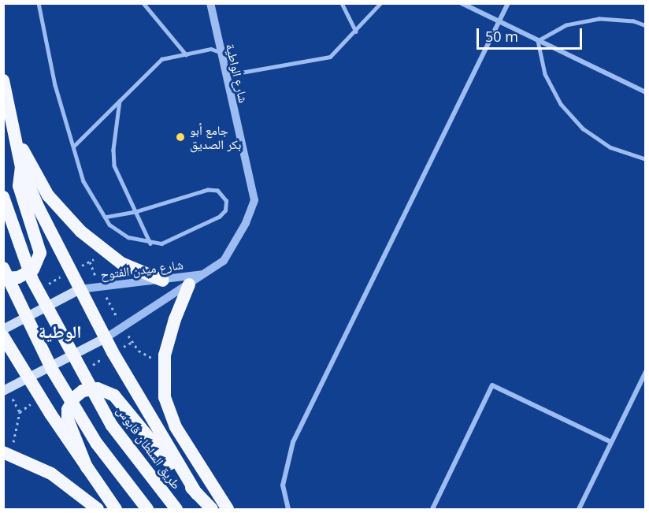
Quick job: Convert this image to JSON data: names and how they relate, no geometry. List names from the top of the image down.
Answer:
{
  "streets": {
    "highway": ["طريق السلطان قابوس"],
    "street": ["شارع الواطية", "شارع ميدن الفتوح"]
  },
  "crossings": [
    ["شارع الواطية", "شارع ميدن الفتوح"]
  ],
  "districts": ["الوطية"],
  "places": ["جامع أبو بكر الصديق"],
  "scale_bar": "50 m"
}
